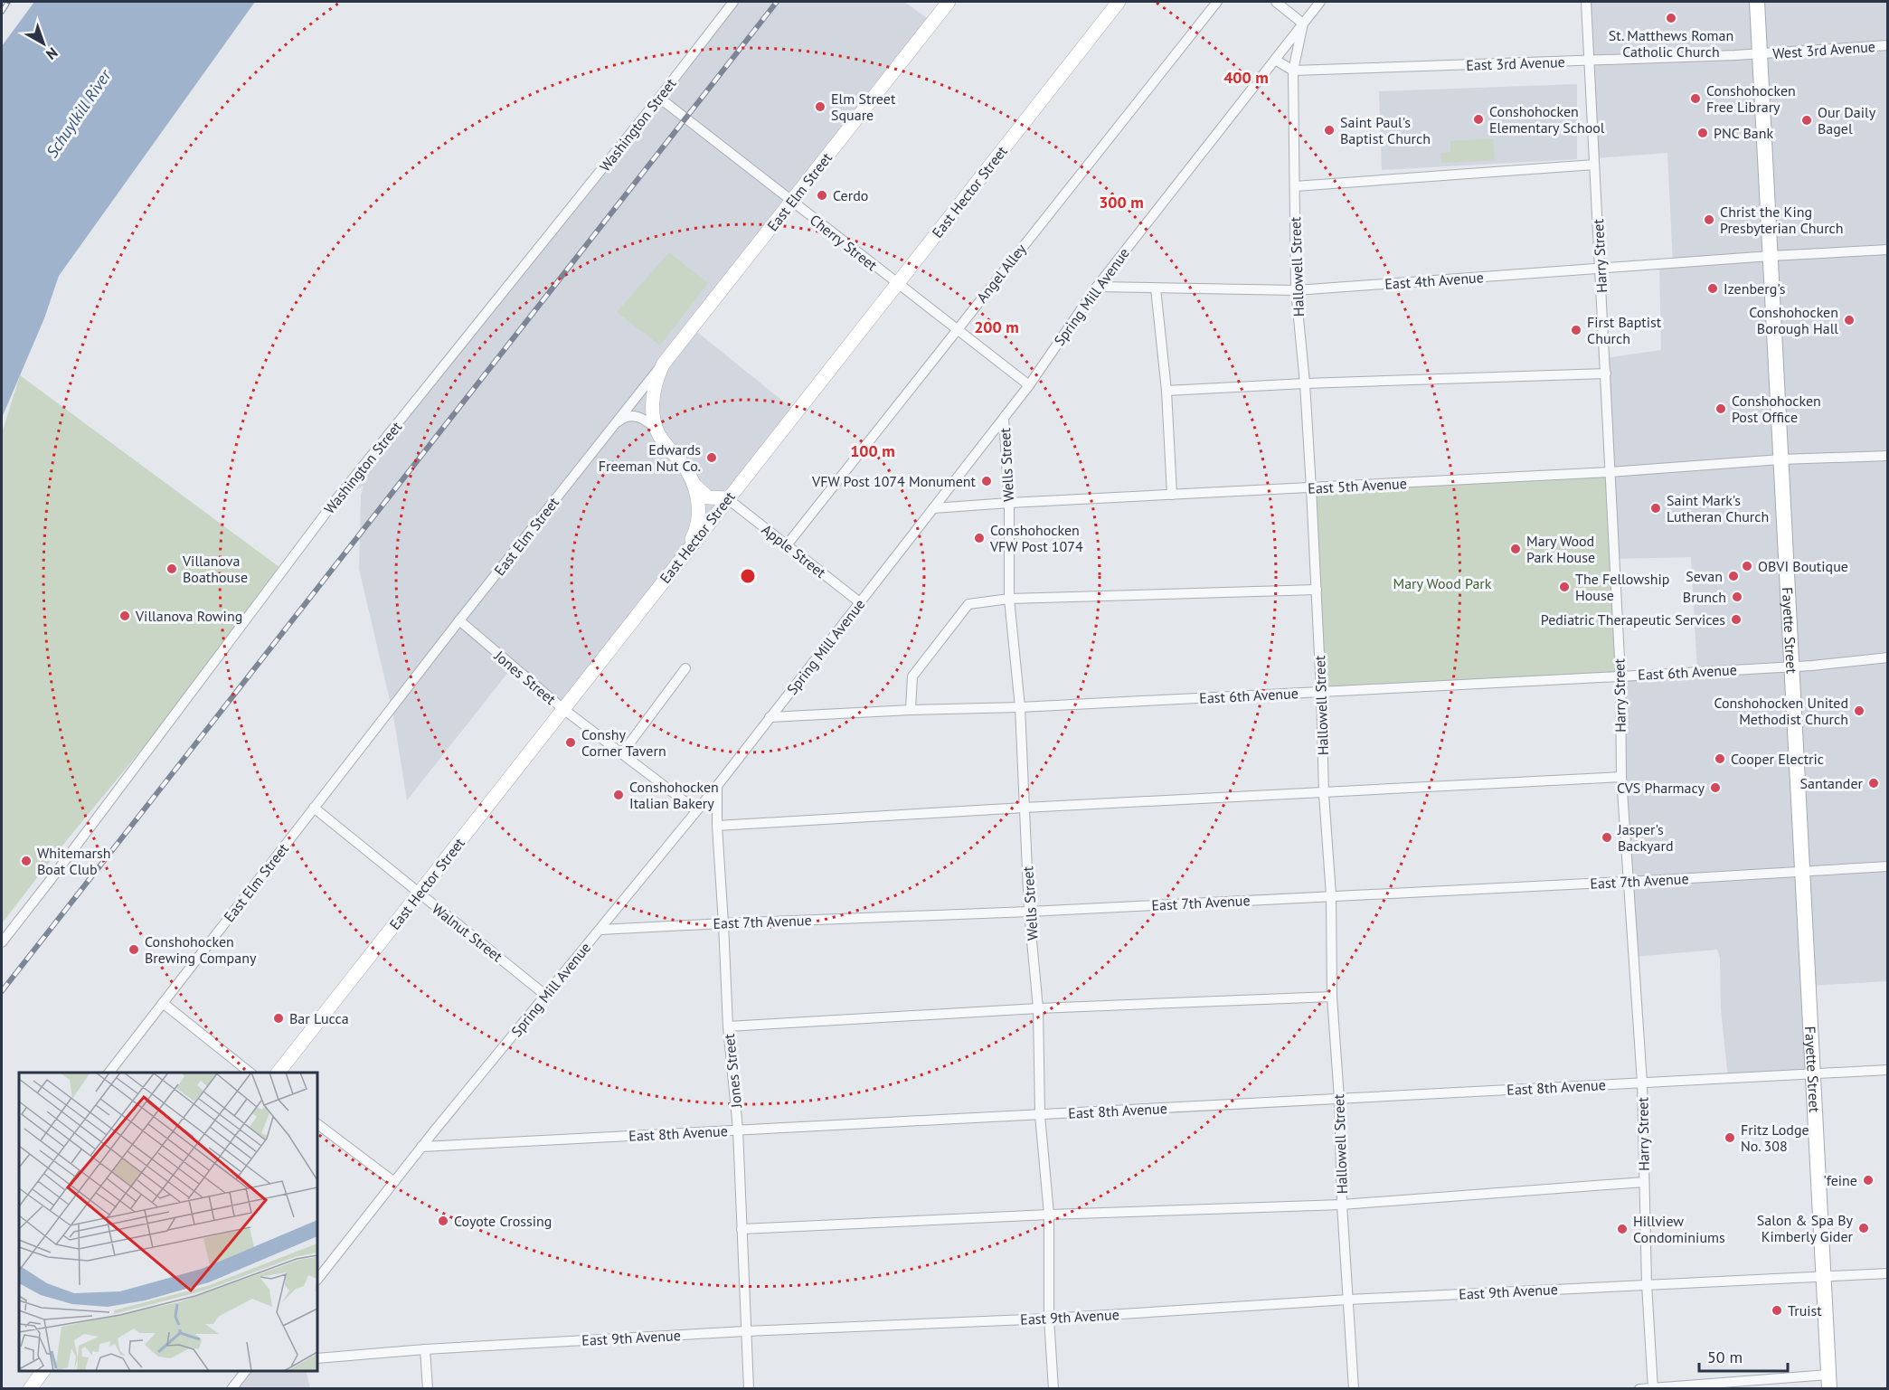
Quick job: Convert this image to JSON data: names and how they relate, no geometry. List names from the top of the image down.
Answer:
{
  "streets": {
    "main road": ["East Elm Street", "East Hector Street", "Fayette Street"],
    "street": [
      "West 3rd Avenue",
      "East 3rd Avenue",
      "Washington Street",
      "Cherry Street",
      "Harry Street",
      "Hallowell Street",
      "Angel Alley",
      "East 4th Avenue",
      "Spring Mill Avenue",
      "Wells Street",
      "East 5th Avenue",
      "Apple Street",
      "East 6th Avenue",
      "Jones Street",
      "East 7th Avenue",
      "Walnut Street",
      "East 8th Avenue",
      "East 9th Avenue"
    ]
  },
  "crossings": [
    ["West 3rd Avenue", "East 3rd Avenue"],
    ["West 3rd Avenue", "Fayette Street"],
    ["East 3rd Avenue", "Harry Street"],
    ["East 3rd Avenue", "Hallowell Street"],
    ["East 3rd Avenue", "Fayette Street"],
    ["Washington Street", "Cherry Street"],
    ["East Elm Street", "Cherry Street"],
    ["East Elm Street", "Jones Street"],
    ["East Elm Street", "Walnut Street"],
    ["East Hector Street", "Cherry Street"],
    ["East Hector Street", "Apple Street"],
    ["East Hector Street", "Jones Street"],
    ["East Hector Street", "Walnut Street"],
    ["Cherry Street", "Angel Alley"],
    ["Cherry Street", "Spring Mill Avenue"],
    ["Harry Street", "East 4th Avenue"],
    ["Harry Street", "East 5th Avenue"],
    ["Harry Street", "East 6th Avenue"],
    ["Harry Street", "East 7th Avenue"],
    ["Harry Street", "East 8th Avenue"],
    ["Harry Street", "East 9th Avenue"],
    ["Hallowell Street", "East 4th Avenue"],
    ["Hallowell Street", "Spring Mill Avenue"],
    ["Hallowell Street", "East 5th Avenue"],
    ["Hallowell Street", "East 6th Avenue"],
    ["Hallowell Street", "East 7th Avenue"],
    ["Hallowell Street", "East 8th Avenue"],
    ["Hallowell Street", "East 9th Avenue"],
    ["Angel Alley", "Apple Street"],
    ["East 4th Avenue", "Spring Mill Avenue"],
    ["East 4th Avenue", "Fayette Street"],
    ["Spring Mill Avenue", "Wells Street"],
    ["Spring Mill Avenue", "East 5th Avenue"],
    ["Spring Mill Avenue", "Apple Street"],
    ["Spring Mill Avenue", "East 6th Avenue"],
    ["Spring Mill Avenue", "Jones Street"],
    ["Spring Mill Avenue", "East 7th Avenue"],
    ["Spring Mill Avenue", "Walnut Street"],
    ["Spring Mill Avenue", "East 8th Avenue"],
    ["Wells Street", "East 5th Avenue"],
    ["Wells Street", "East 6th Avenue"],
    ["Wells Street", "East 7th Avenue"],
    ["Wells Street", "East 8th Avenue"],
    ["Wells Street", "East 9th Avenue"],
    ["East 5th Avenue", "Fayette Street"],
    ["Fayette Street", "East 6th Avenue"],
    ["Fayette Street", "East 7th Avenue"],
    ["Fayette Street", "East 8th Avenue"],
    ["Fayette Street", "East 9th Avenue"],
    ["Jones Street", "East 7th Avenue"],
    ["Jones Street", "East 8th Avenue"],
    ["Jones Street", "East 9th Avenue"]
  ],
  "water": ["Schuylkill River"],
  "parks": ["Mary Wood Park"],
  "places": [
    "St. Matthews Roman Catholic Church",
    "Conshohocken Free Library",
    "Elm Street Square",
    "Conshohocken Elementary School",
    "Our Daily Bagel",
    "Saint Paul's Baptist Church",
    "PNC Bank",
    "Cerdo",
    "Christ the King Presbyterian Church",
    "Izenberg's",
    "Conshohocken Borough Hall",
    "First Baptist Church",
    "Conshohocken Post Office",
    "Edwards Freeman Nut Co.",
    "VFW Post 1074 Monument",
    "Saint Mark's Lutheran Church",
    "Conshohocken VFW Post 1074",
    "Mary Wood Park House",
    "OBVI Boutique",
    "Villanova Boathouse",
    "Sevan",
    "The Fellowship House",
    "Brunch",
    "Villanova Rowing",
    "Pediatric Therapeutic Services",
    "Conshohocken United Methodist Church",
    "Conshy Corner Tavern",
    "Cooper Electric",
    "Santander",
    "CVS Pharmacy",
    "Conshohocken Italian Bakery",
    "Jasper's Backyard",
    "Whitemarsh Boat Club",
    "Conshohocken Brewing Company",
    "Bar Lucca",
    "Fritz Lodge No. 308",
    "'feine",
    "Coyote Crossing",
    "Salon & Spa By Kimberly Gider",
    "Hillview Condominiums",
    "Truist"
  ],
  "scale_bar": "50 m",
  "north": "bottom right",
  "rings": [
    "400 m",
    "300 m",
    "200 m",
    "100 m"
  ]
}
